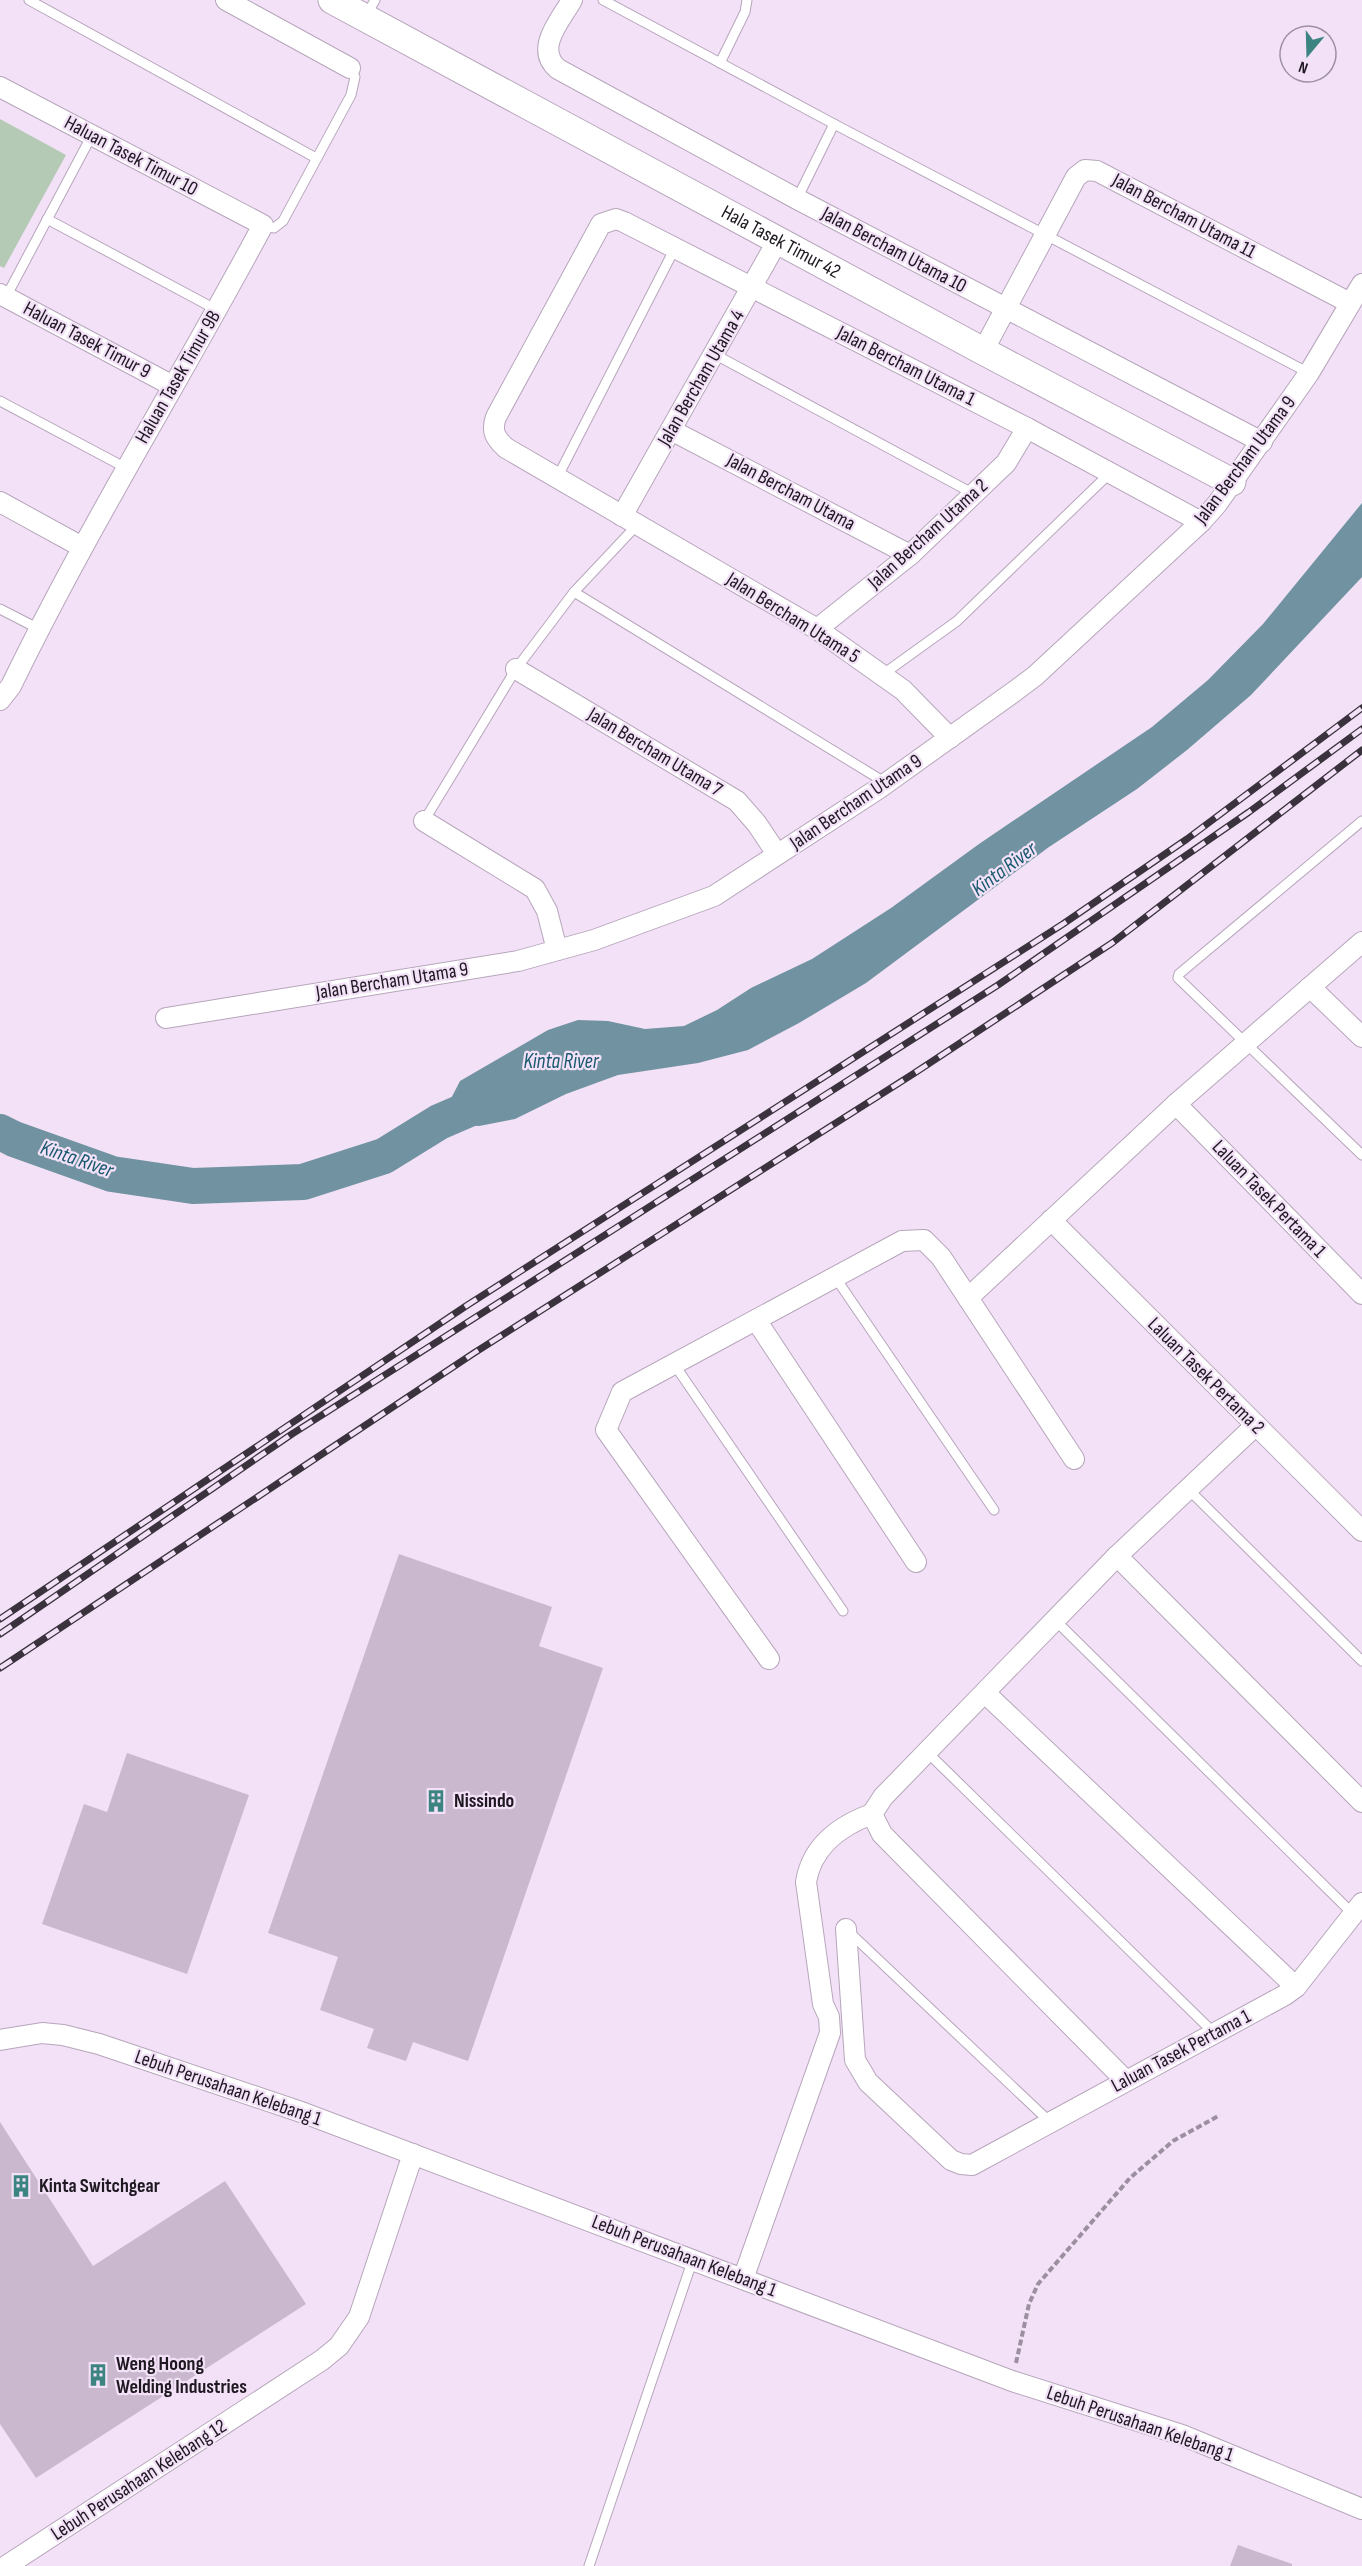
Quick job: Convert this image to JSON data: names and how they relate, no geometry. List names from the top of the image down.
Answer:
{
  "streets": {
    "street": [
      "Haluan Tasek Timur 10",
      "Jalan Bercham Utama 11",
      "Hala Tasek Timur 42",
      "Jalan Bercham Utama 10",
      "Haluan Tasek Timur 9",
      "Jalan Bercham Utama 1",
      "Haluan Tasek Timur 9B",
      "Jalan Bercham Utama 4",
      "Jalan Bercham Utama 9",
      "Jalan Bercham Utama",
      "Jalan Bercham Utama 2",
      "Jalan Bercham Utama 5",
      "Jalan Bercham Utama 7",
      "Laluan Tasek Pertama 1",
      "Laluan Tasek Pertama 2",
      "Lebuh Perusahaan Kelebang 1",
      "Lebuh Perusahaan Kelebang 12"
    ]
  },
  "crossings": [
    ["Haluan Tasek Timur 10", "Haluan Tasek Timur 9B"],
    ["Jalan Bercham Utama 11", "Jalan Bercham Utama 9"],
    ["Hala Tasek Timur 42", "Jalan Bercham Utama 4"],
    ["Hala Tasek Timur 42", "Jalan Bercham Utama 9"],
    ["Jalan Bercham Utama 10", "Jalan Bercham Utama 9"],
    ["Haluan Tasek Timur 9", "Haluan Tasek Timur 9B"],
    ["Jalan Bercham Utama 1", "Jalan Bercham Utama 4"],
    ["Jalan Bercham Utama 1", "Jalan Bercham Utama 9"],
    ["Jalan Bercham Utama 1", "Jalan Bercham Utama 2"],
    ["Jalan Bercham Utama 1", "Jalan Bercham Utama 5"],
    ["Jalan Bercham Utama 4", "Jalan Bercham Utama"],
    ["Jalan Bercham Utama 4", "Jalan Bercham Utama 5"],
    ["Jalan Bercham Utama 9", "Jalan Bercham Utama 5"],
    ["Jalan Bercham Utama 9", "Jalan Bercham Utama 7"],
    ["Jalan Bercham Utama", "Jalan Bercham Utama 2"],
    ["Jalan Bercham Utama 2", "Jalan Bercham Utama 5"],
    ["Lebuh Perusahaan Kelebang 1", "Lebuh Perusahaan Kelebang 12"]
  ],
  "water": ["Kinta River"],
  "places": {
    "building": ["Nissindo", "Kinta Switchgear", "Weng Hoong Welding Industries"]
  },
  "north": "bottom"
}
